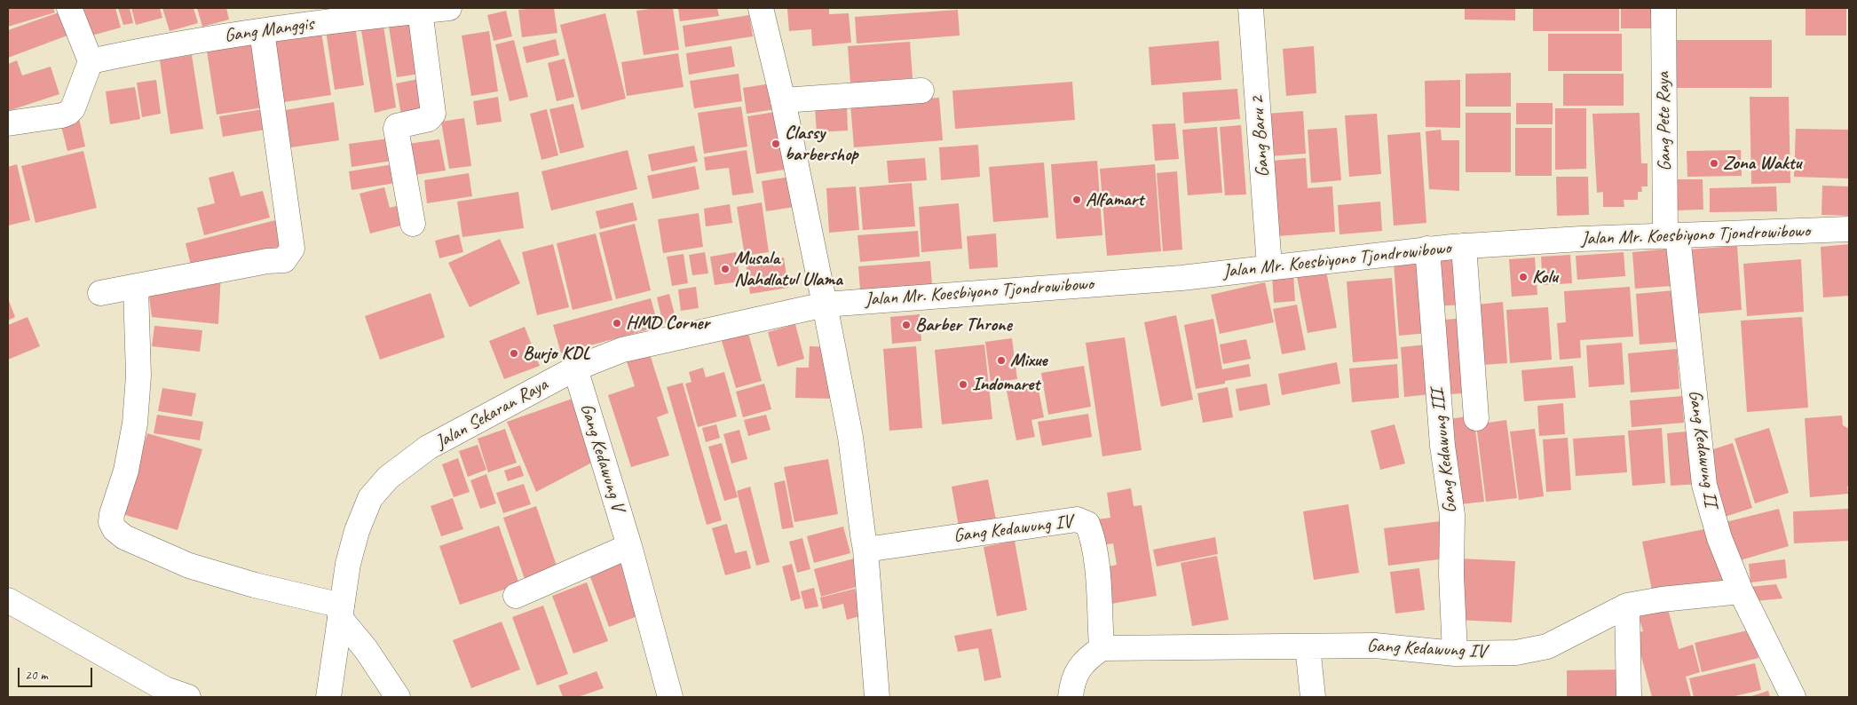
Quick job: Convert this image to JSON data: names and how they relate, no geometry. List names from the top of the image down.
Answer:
{
  "streets": {
    "street": [
      "Gang Manggis",
      "Gang Pete Raya",
      "Gang Baru 2",
      "Jalan Mr. Koesbiyono Tjondrowibowo",
      "Jalan Sekaran Raya",
      "Gang Kedawung II",
      "Gang Kedawung III",
      "Gang Kedawung V",
      "Gang Kedawung IV"
    ]
  },
  "crossings": [
    ["Gang Pete Raya", "Jalan Mr. Koesbiyono Tjondrowibowo"],
    ["Gang Pete Raya", "Gang Kedawung II"],
    ["Gang Baru 2", "Jalan Mr. Koesbiyono Tjondrowibowo"],
    ["Jalan Mr. Koesbiyono Tjondrowibowo", "Jalan Sekaran Raya"],
    ["Jalan Mr. Koesbiyono Tjondrowibowo", "Gang Kedawung II"],
    ["Jalan Mr. Koesbiyono Tjondrowibowo", "Gang Kedawung III"],
    ["Jalan Sekaran Raya", "Gang Kedawung V"],
    ["Gang Kedawung II", "Gang Kedawung IV"],
    ["Gang Kedawung III", "Gang Kedawung IV"]
  ],
  "places": [
    "Classy barbershop",
    "Zona Waktu",
    "Alfamart",
    "Musala Nahdlatul Ulama",
    "Kolu",
    "HMD Corner",
    "Barber Throne",
    "Burjo KDL",
    "Mixue",
    "Indomaret"
  ],
  "scale_bar": "20 m"
}
